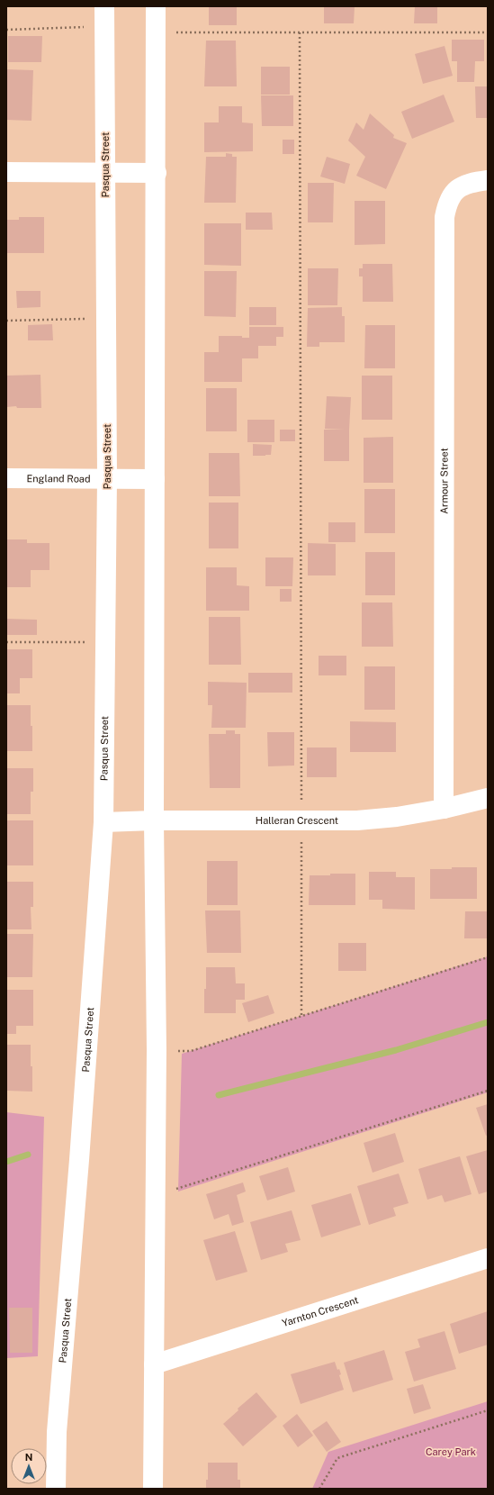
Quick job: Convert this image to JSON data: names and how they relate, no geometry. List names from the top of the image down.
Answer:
{
  "streets": {
    "main road": [
      "Pasqua Street",
      "England Road",
      "Armour Street",
      "Halleran Crescent",
      "Yarnton Crescent"
    ]
  },
  "crossings": [
    ["Pasqua Street", "England Road"],
    ["Pasqua Street", "Halleran Crescent"],
    ["Armour Street", "Halleran Crescent"]
  ],
  "parks": ["Carey Park"],
  "north": "top"
}
